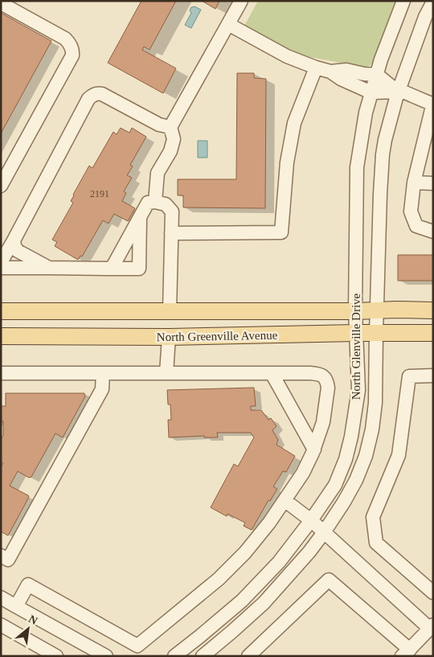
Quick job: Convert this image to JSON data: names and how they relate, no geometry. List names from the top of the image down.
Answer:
{
  "streets": {
    "main road": ["North Greenville Avenue"],
    "street": ["North Glenville Drive"]
  },
  "crossings": [
    ["North Greenville Avenue", "North Glenville Drive"]
  ],
  "house_numbers": ["2191"],
  "north": "top right"
}
